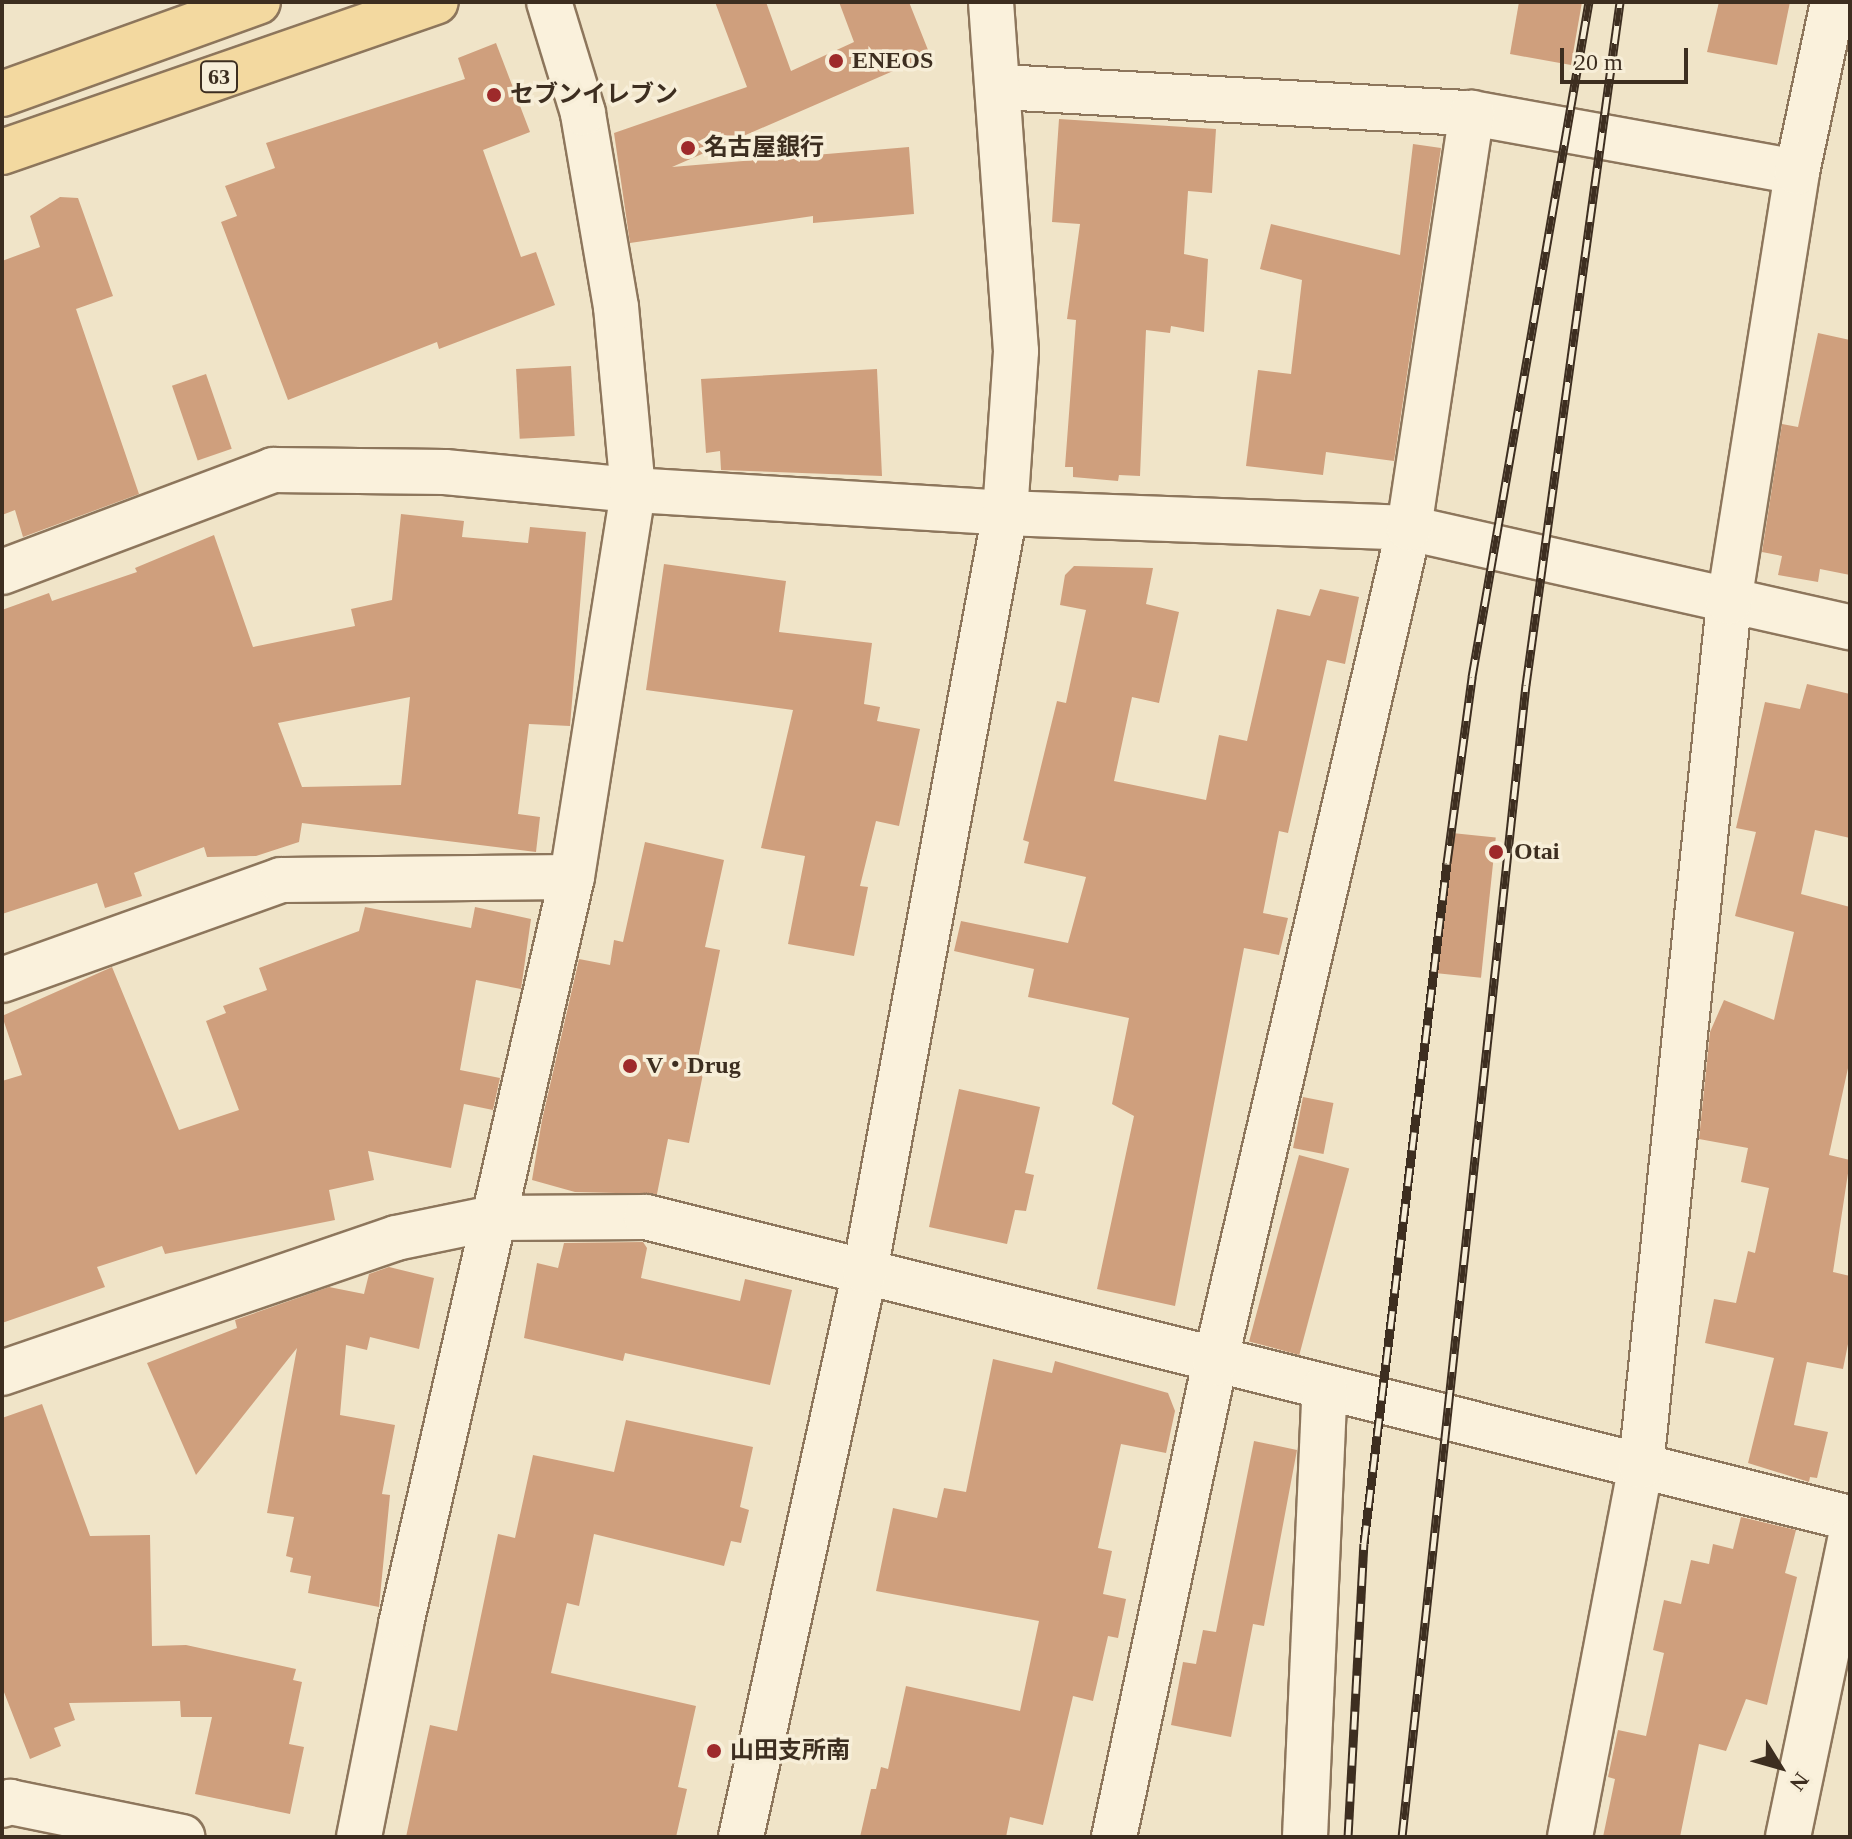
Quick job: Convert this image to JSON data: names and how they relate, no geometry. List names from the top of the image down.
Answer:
{
  "streets": {
    "main road": ["63"]
  },
  "places": [
    "ENEOS",
    "セブンイレブン",
    "名古屋銀行",
    "Otai",
    "V・Drug",
    "山田支所南"
  ],
  "scale_bar": "20 m",
  "north": "bottom right"
}
